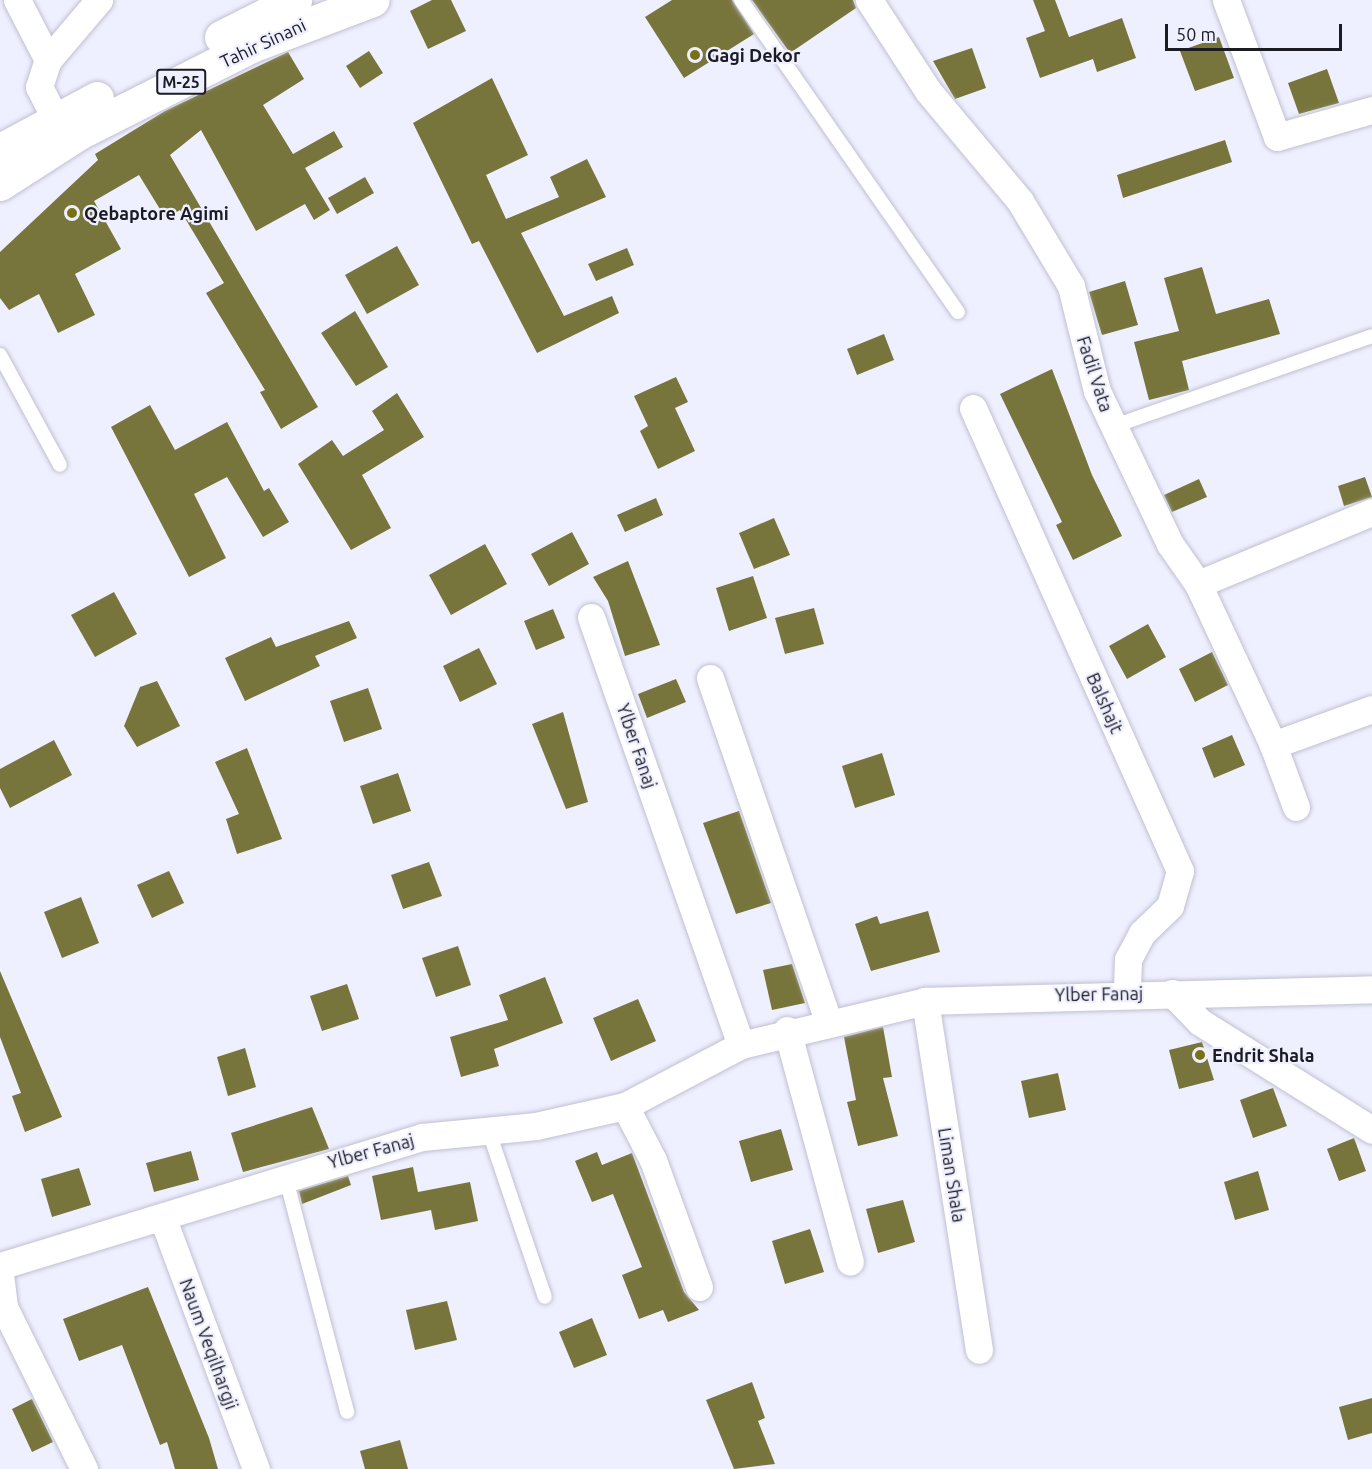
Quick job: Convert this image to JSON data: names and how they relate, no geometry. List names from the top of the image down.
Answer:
{
  "streets": {
    "main road": ["Tahir Sinani", "M-25"],
    "street": [
      "Fadil Vata",
      "Balshajt",
      "Ylber Fanaj",
      "Liman Shala",
      "Naum Veqilhargji"
    ]
  },
  "crossings": [
    ["Balshajt", "Ylber Fanaj"],
    ["Ylber Fanaj", "Liman Shala"],
    ["Ylber Fanaj", "Naum Veqilhargji"]
  ],
  "places": ["Gagi Dekor", "Qebaptore Agimi", "Endrit Shala"],
  "scale_bar": "50 m"
}
